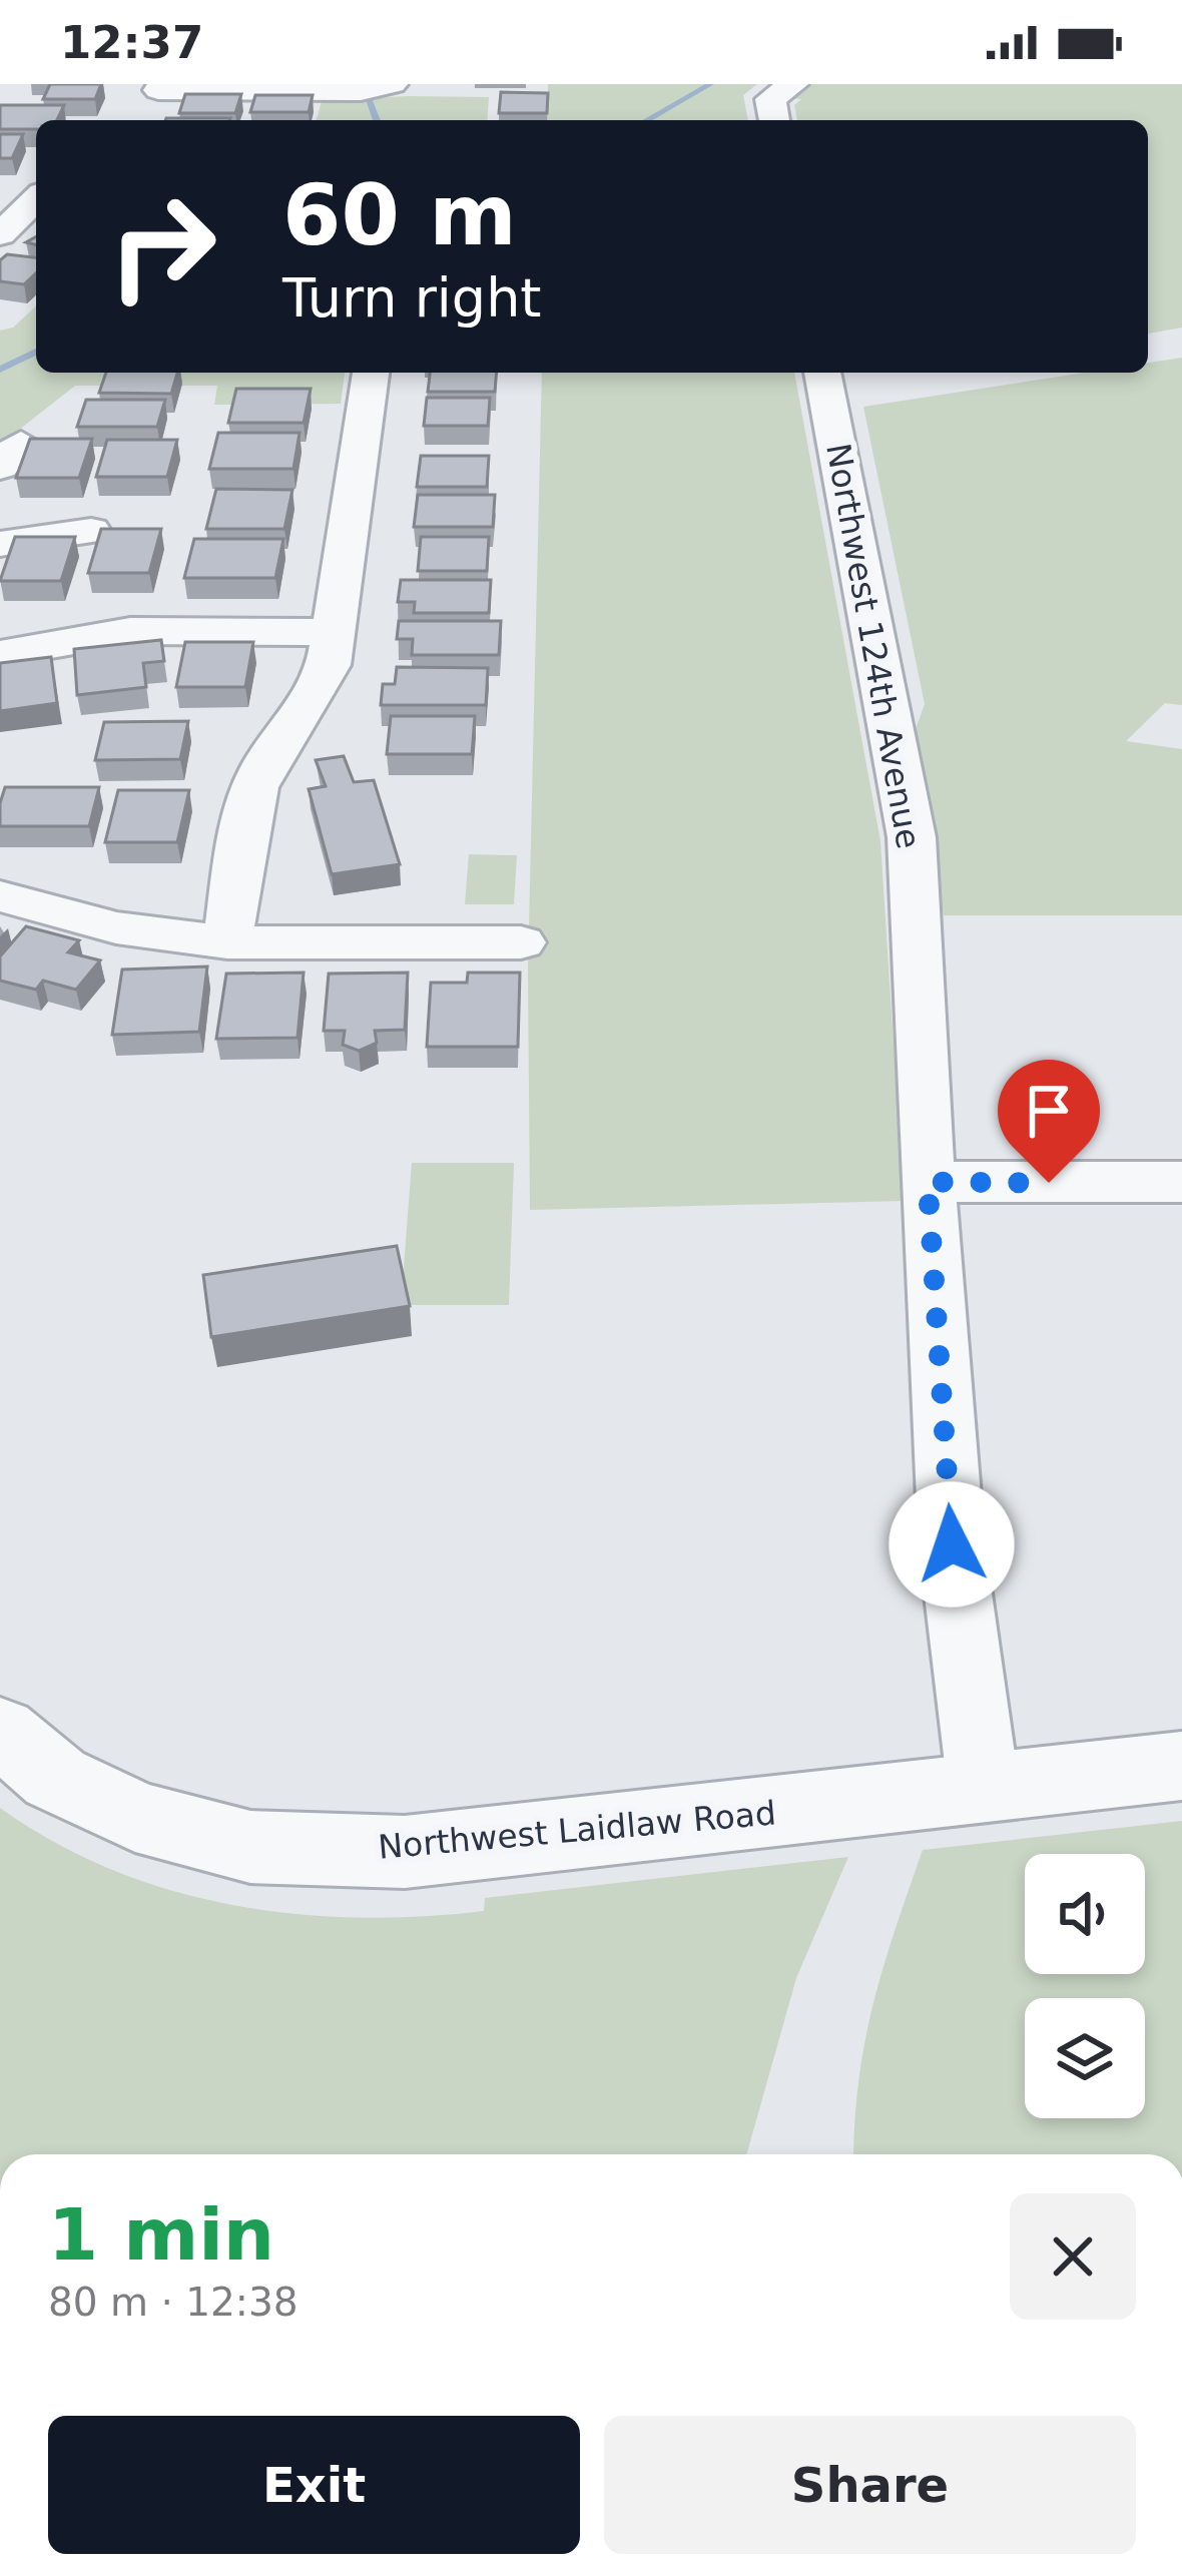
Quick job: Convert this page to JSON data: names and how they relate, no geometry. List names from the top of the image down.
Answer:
{
  "streets": {
    "street": ["Northwest 124th Avenue", "Northwest Laidlaw Road"]
  },
  "crossings": [
    ["Northwest 124th Avenue", "Northwest Laidlaw Road"]
  ],
  "page": {
    "status": "12:37",
    "turn": ["60 m", "Turn right"],
    "heading": ["1 min", "80 m · 12:38"],
    "buttons": ["Exit", "Share"]
  }
}
